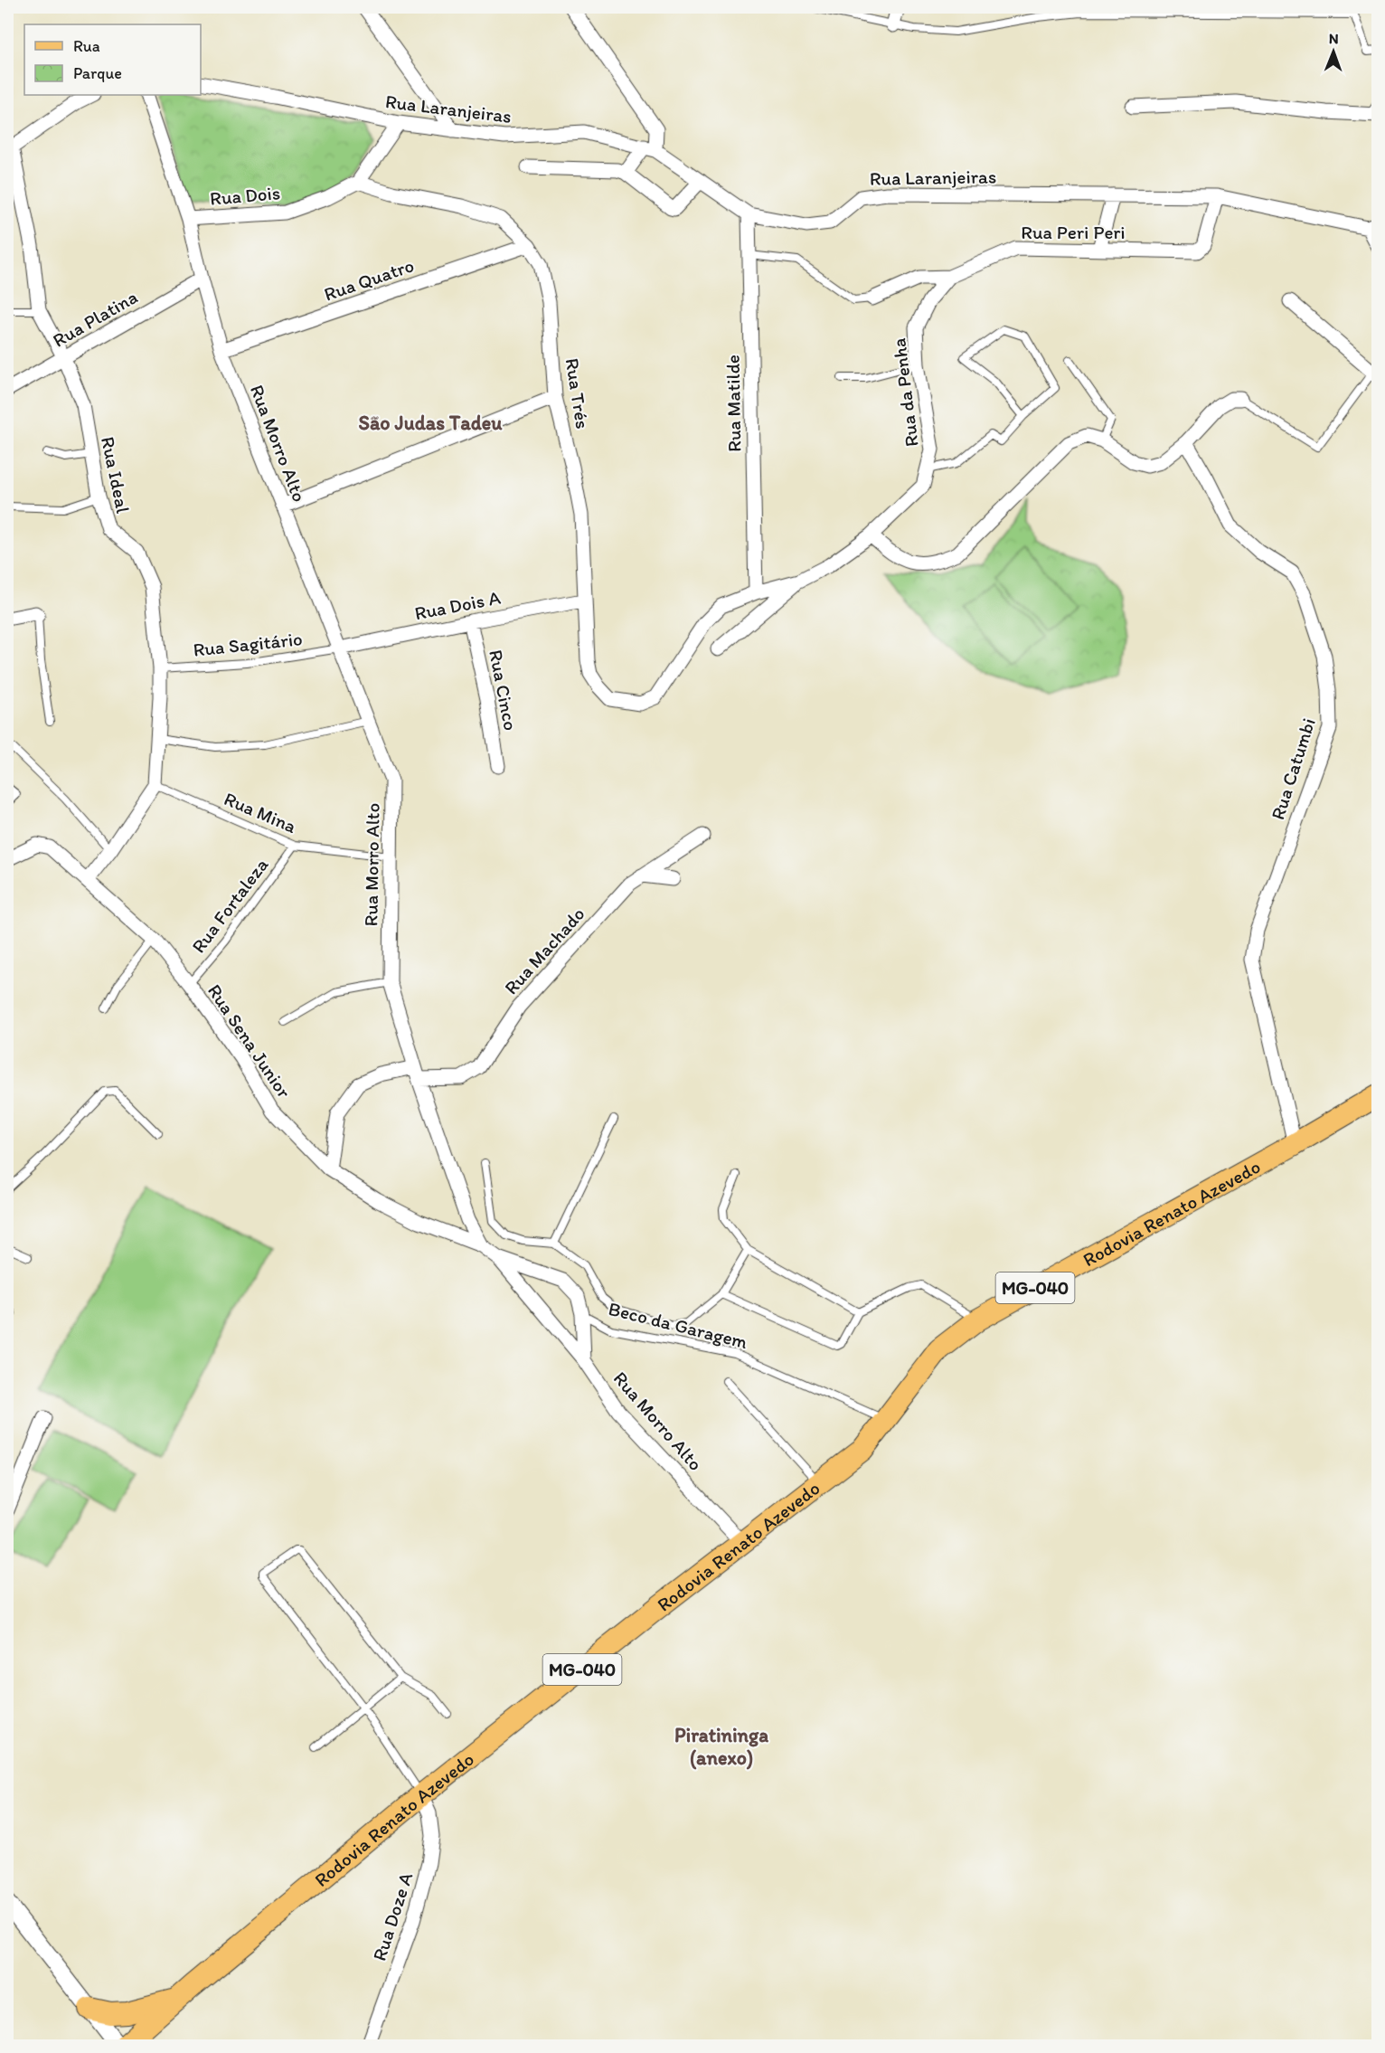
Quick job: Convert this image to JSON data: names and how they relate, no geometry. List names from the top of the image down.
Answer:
{
  "streets": {
    "main road": ["Rodovia Renato Azevedo", "MG-040"],
    "street": [
      "Rua Laranjeiras",
      "Rua Dois",
      "Rua Peri Peri",
      "Rua Quatro",
      "Rua Platina",
      "Rua da Penha",
      "Rua Trés",
      "Rua Matilde",
      "Rua Morro Alto",
      "Rua Ideal",
      "Rua Dois A",
      "Rua Cinco",
      "Rua Catumbi",
      "Rua Machado",
      "Rua Sena Junior",
      "Rua Doze A"
    ],
    "lane": [
      "Rua Sagitário",
      "Rua Mina",
      "Rua Fortaleza",
      "Beco da Garagem"
    ]
  },
  "crossings": [
    ["Rua Laranjeiras", "Rua Dois"],
    ["Rua Laranjeiras", "Rua Peri Peri"],
    ["Rua Laranjeiras", "Rua Matilde"],
    ["Rua Dois", "Rua Trés"],
    ["Rua Dois", "Rua Morro Alto"],
    ["Rua Peri Peri", "Rua da Penha"],
    ["Rua Peri Peri", "Rua Matilde"],
    ["Rua Quatro", "Rua Trés"],
    ["Rua Quatro", "Rua Morro Alto"],
    ["Rua Platina", "Rua Morro Alto"],
    ["Rua Platina", "Rua Ideal"],
    ["Rua da Penha", "Rua Trés"],
    ["Rua da Penha", "Rua Matilde"],
    ["Rua Trés", "Rua Dois A"],
    ["Rua Morro Alto", "Rua Dois A"],
    ["Rua Morro Alto", "Rua Sagitário"],
    ["Rua Morro Alto", "Rua Mina"],
    ["Rua Morro Alto", "Rua Machado"],
    ["Rua Morro Alto", "Rua Sena Junior"],
    ["Rua Morro Alto", "Rodovia Renato Azevedo"],
    ["Rua Morro Alto", "Beco da Garagem"],
    ["Rua Ideal", "Rua Sagitário"],
    ["Rua Ideal", "Rua Mina"],
    ["Rua Ideal", "Rua Sena Junior"],
    ["Rua Dois A", "Rua Sagitário"],
    ["Rua Dois A", "Rua Cinco"],
    ["Rua Catumbi", "Rodovia Renato Azevedo"],
    ["Rua Mina", "Rua Fortaleza"],
    ["Rua Fortaleza", "Rua Sena Junior"],
    ["Rua Machado", "Rua Sena Junior"],
    ["Rodovia Renato Azevedo", "Beco da Garagem"],
    ["Rodovia Renato Azevedo", "Rua Doze A"]
  ],
  "districts": ["São Judas Tadeu", "Piratininga (anexo)"],
  "legend": ["Rua", "Parque"],
  "north": "top"
}
